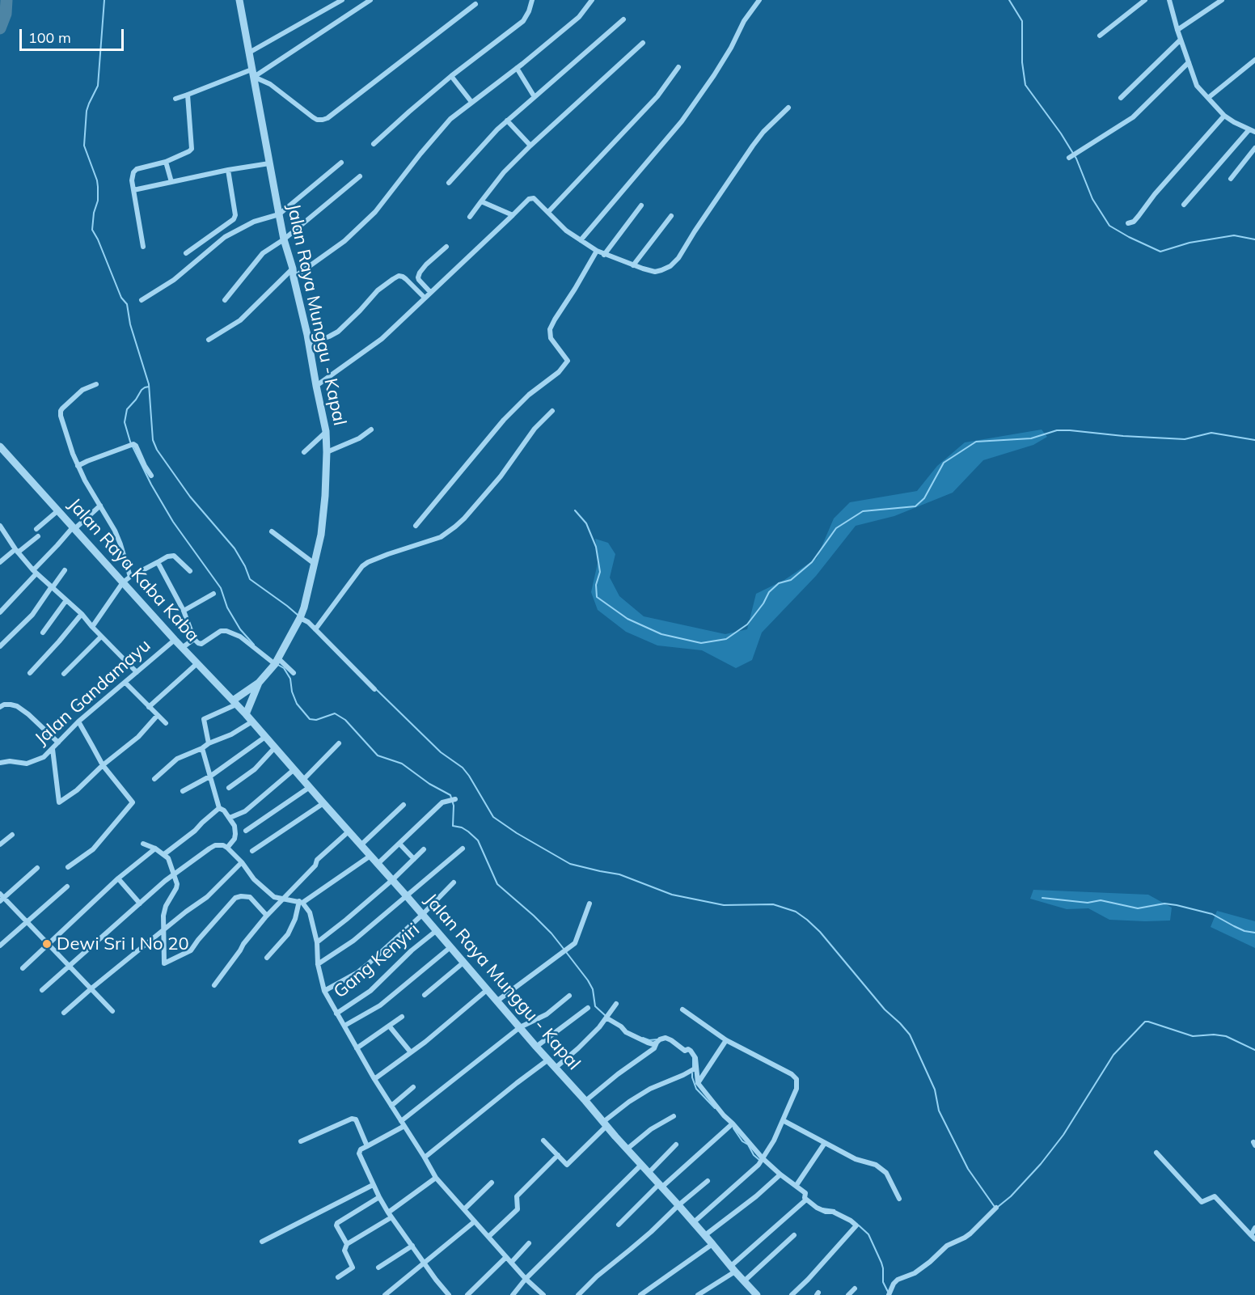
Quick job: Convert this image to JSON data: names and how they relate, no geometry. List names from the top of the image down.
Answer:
{
  "streets": {
    "street": [
      "Jalan Raya Munggu - Kapal",
      "Jalan Raya Kaba Kaba",
      "Jalan Gandamayu",
      "Gang Kenyiri"
    ]
  },
  "crossings": [
    ["Jalan Raya Munggu - Kapal", "Jalan Raya Kaba Kaba"],
    ["Jalan Raya Munggu - Kapal", "Gang Kenyiri"],
    ["Jalan Raya Kaba Kaba", "Jalan Gandamayu"]
  ],
  "places": ["Dewi Sri I No 20"],
  "scale_bar": "100 m"
}
